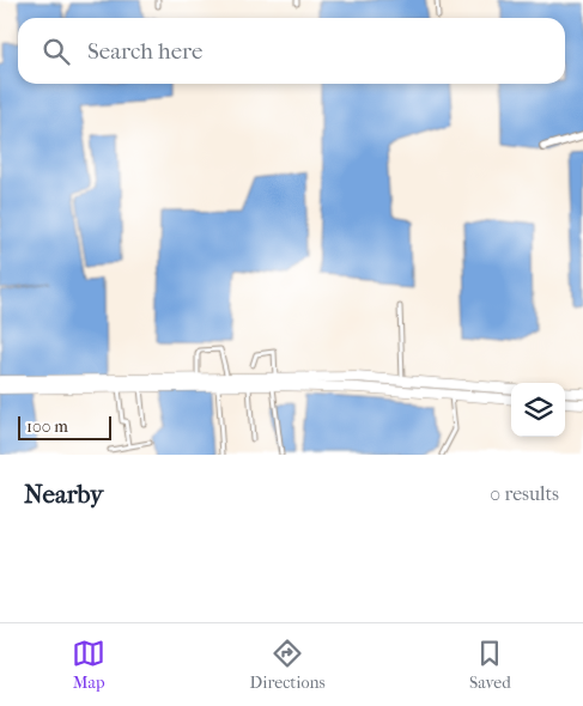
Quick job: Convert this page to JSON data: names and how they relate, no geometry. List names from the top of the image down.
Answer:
{
  "scale_bar": "100 m",
  "page": {
    "search": "Search here",
    "scale": "100 m",
    "heading": ["Nearby", "0 results"],
    "nav": ["Map", "Directions", "Saved"]
  }
}
